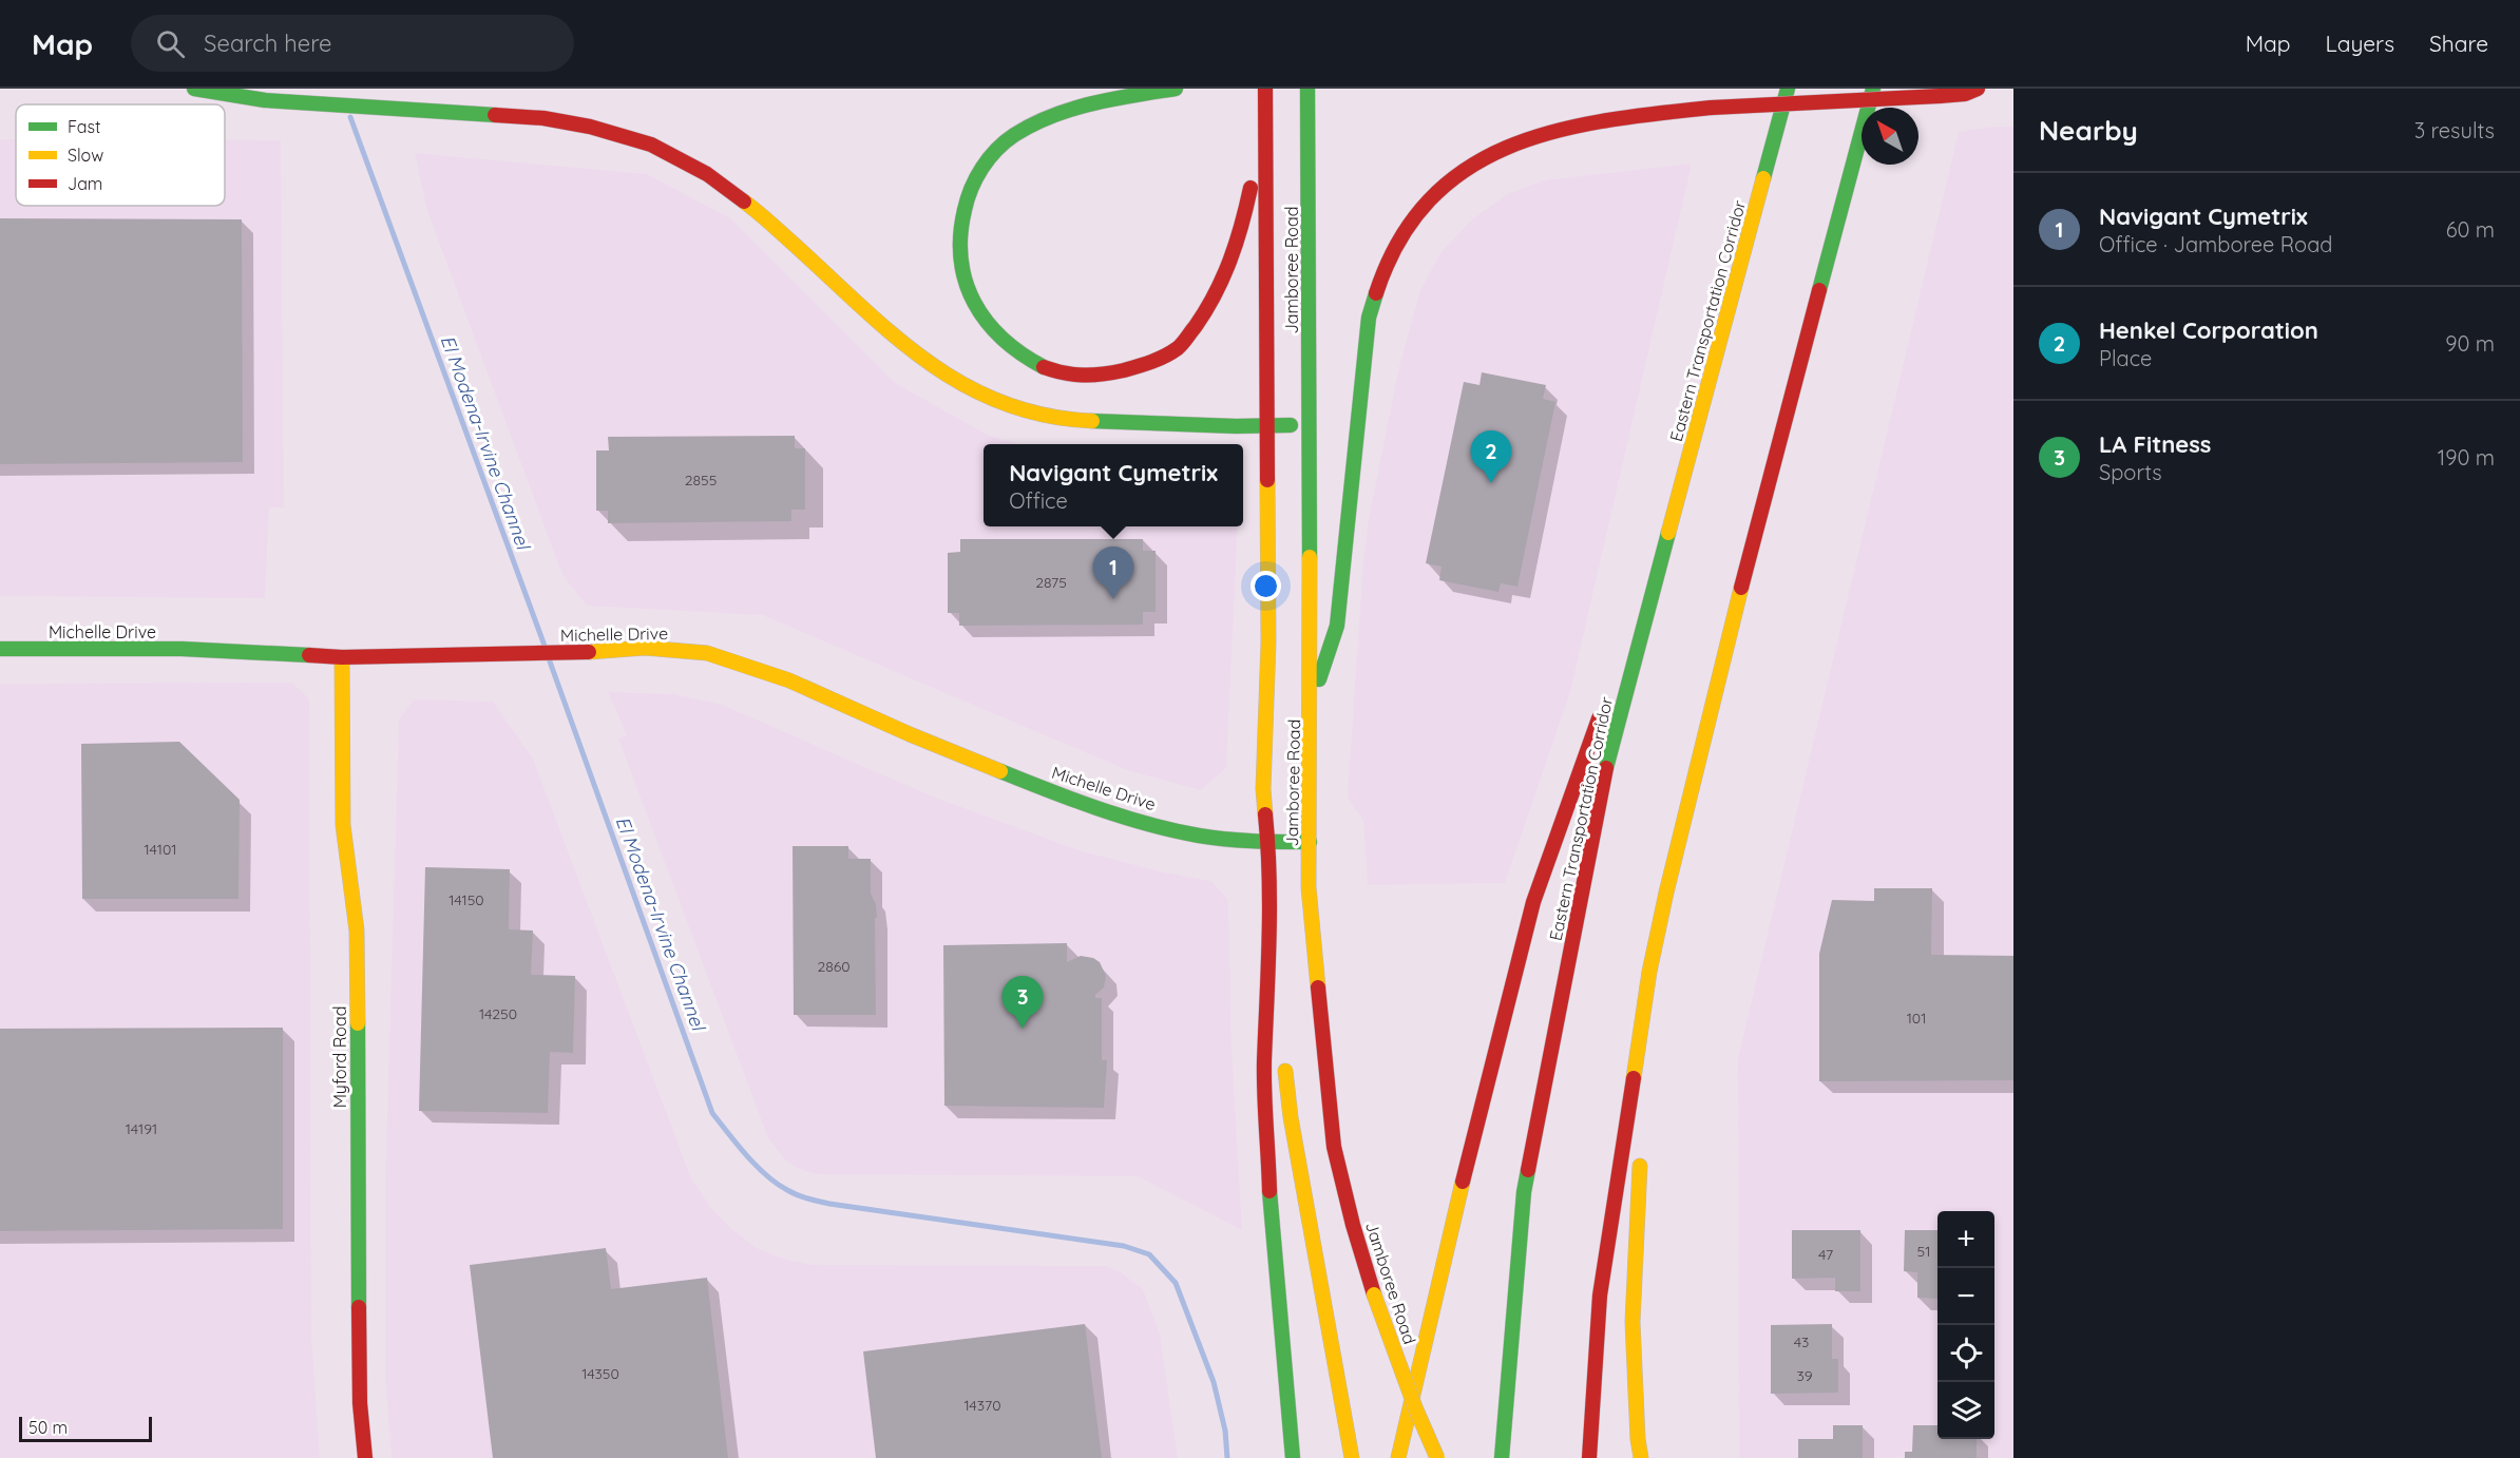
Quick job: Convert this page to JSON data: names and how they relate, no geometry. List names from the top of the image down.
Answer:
{
  "streets": {
    "main road": [
      "Jamboree Road",
      "Eastern Transportation Corridor",
      "Michelle Drive",
      "Myford Road"
    ]
  },
  "crossings": [
    ["Jamboree Road", "Michelle Drive"],
    ["Michelle Drive", "Myford Road"]
  ],
  "water": ["El Modena-Irvine Channel"],
  "house_numbers": [
    "2855",
    "2875",
    "14101",
    "14150",
    "2860",
    "14250",
    "101",
    "14191",
    "51",
    "47",
    "43",
    "14350",
    "39",
    "14370"
  ],
  "legend": ["Fast", "Slow", "Jam"],
  "scale_bar": "50 m",
  "north": "top left",
  "page": {
    "header": "Map",
    "search": "Search here",
    "nav": ["Map", "Layers", "Share"],
    "heading": ["Nearby", "3 results"],
    "list": [
      {
        "mark": "1",
        "name": "Navigant Cymetrix",
        "note": "Office · Jamboree Road",
        "value": "60 m"
      },
      {
        "mark": "2",
        "name": "Henkel Corporation",
        "note": "Place",
        "value": "90 m"
      },
      {
        "mark": "3",
        "name": "LA Fitness",
        "note": "Sports",
        "value": "190 m"
      }
    ],
    "pins": ["2", "1", "3"],
    "popup": ["Navigant Cymetrix", "Office"],
    "map_buttons": ["+", "−"],
    "scale": "50 m"
  }
}
